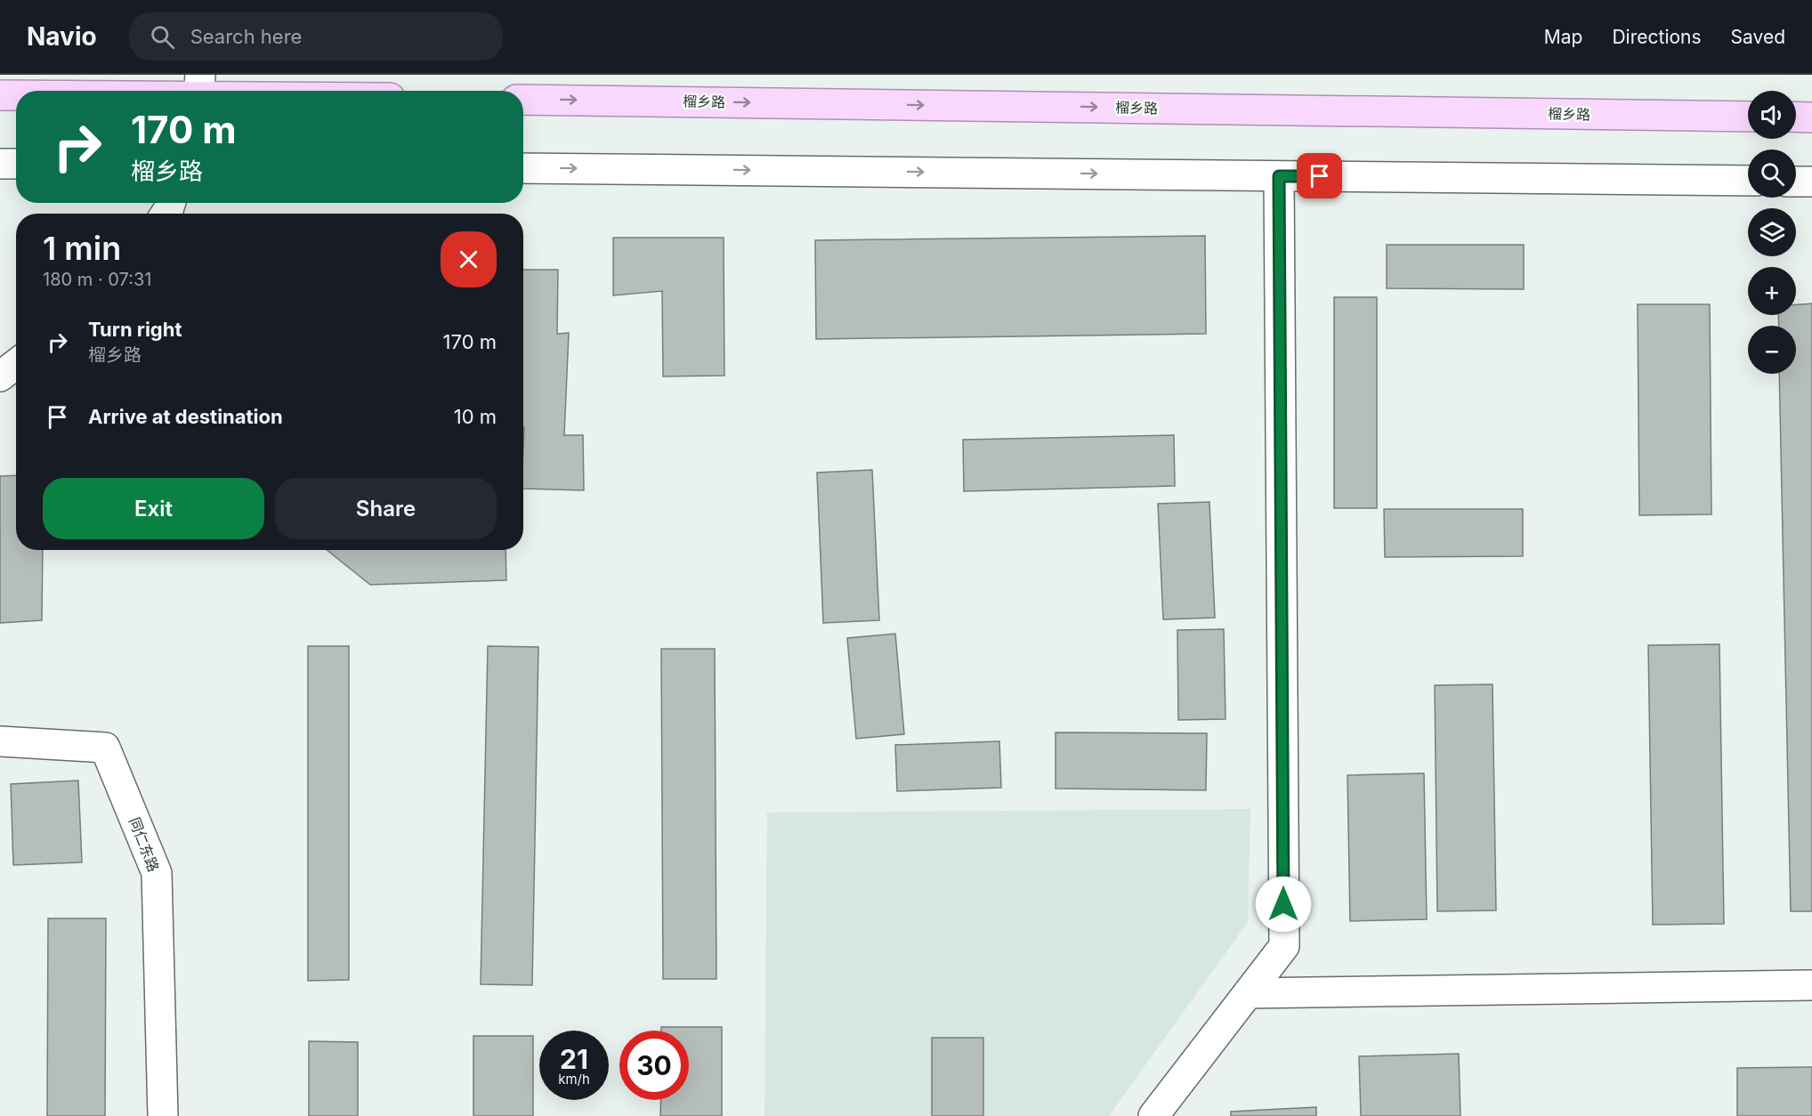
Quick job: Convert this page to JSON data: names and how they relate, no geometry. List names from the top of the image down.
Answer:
{
  "streets": {
    "main road": ["榴乡路"],
    "street": ["同仁东路"]
  },
  "one_way": ["榴乡路"],
  "page": {
    "header": "Navio",
    "search": "Search here",
    "nav": ["Map", "Directions", "Saved"],
    "map_buttons": ["+", "−"],
    "turn": ["170 m", "榴乡路"],
    "heading": ["1 min", "180 m · 07:31"],
    "list": [
      {
        "name": "Turn right",
        "note": "榴乡路",
        "value": "170 m"
      },
      {
        "name": "Arrive at destination",
        "value": "10 m"
      }
    ],
    "buttons": ["Exit", "Share"],
    "speed": "21 km/h",
    "limit": "30"
  }
}
